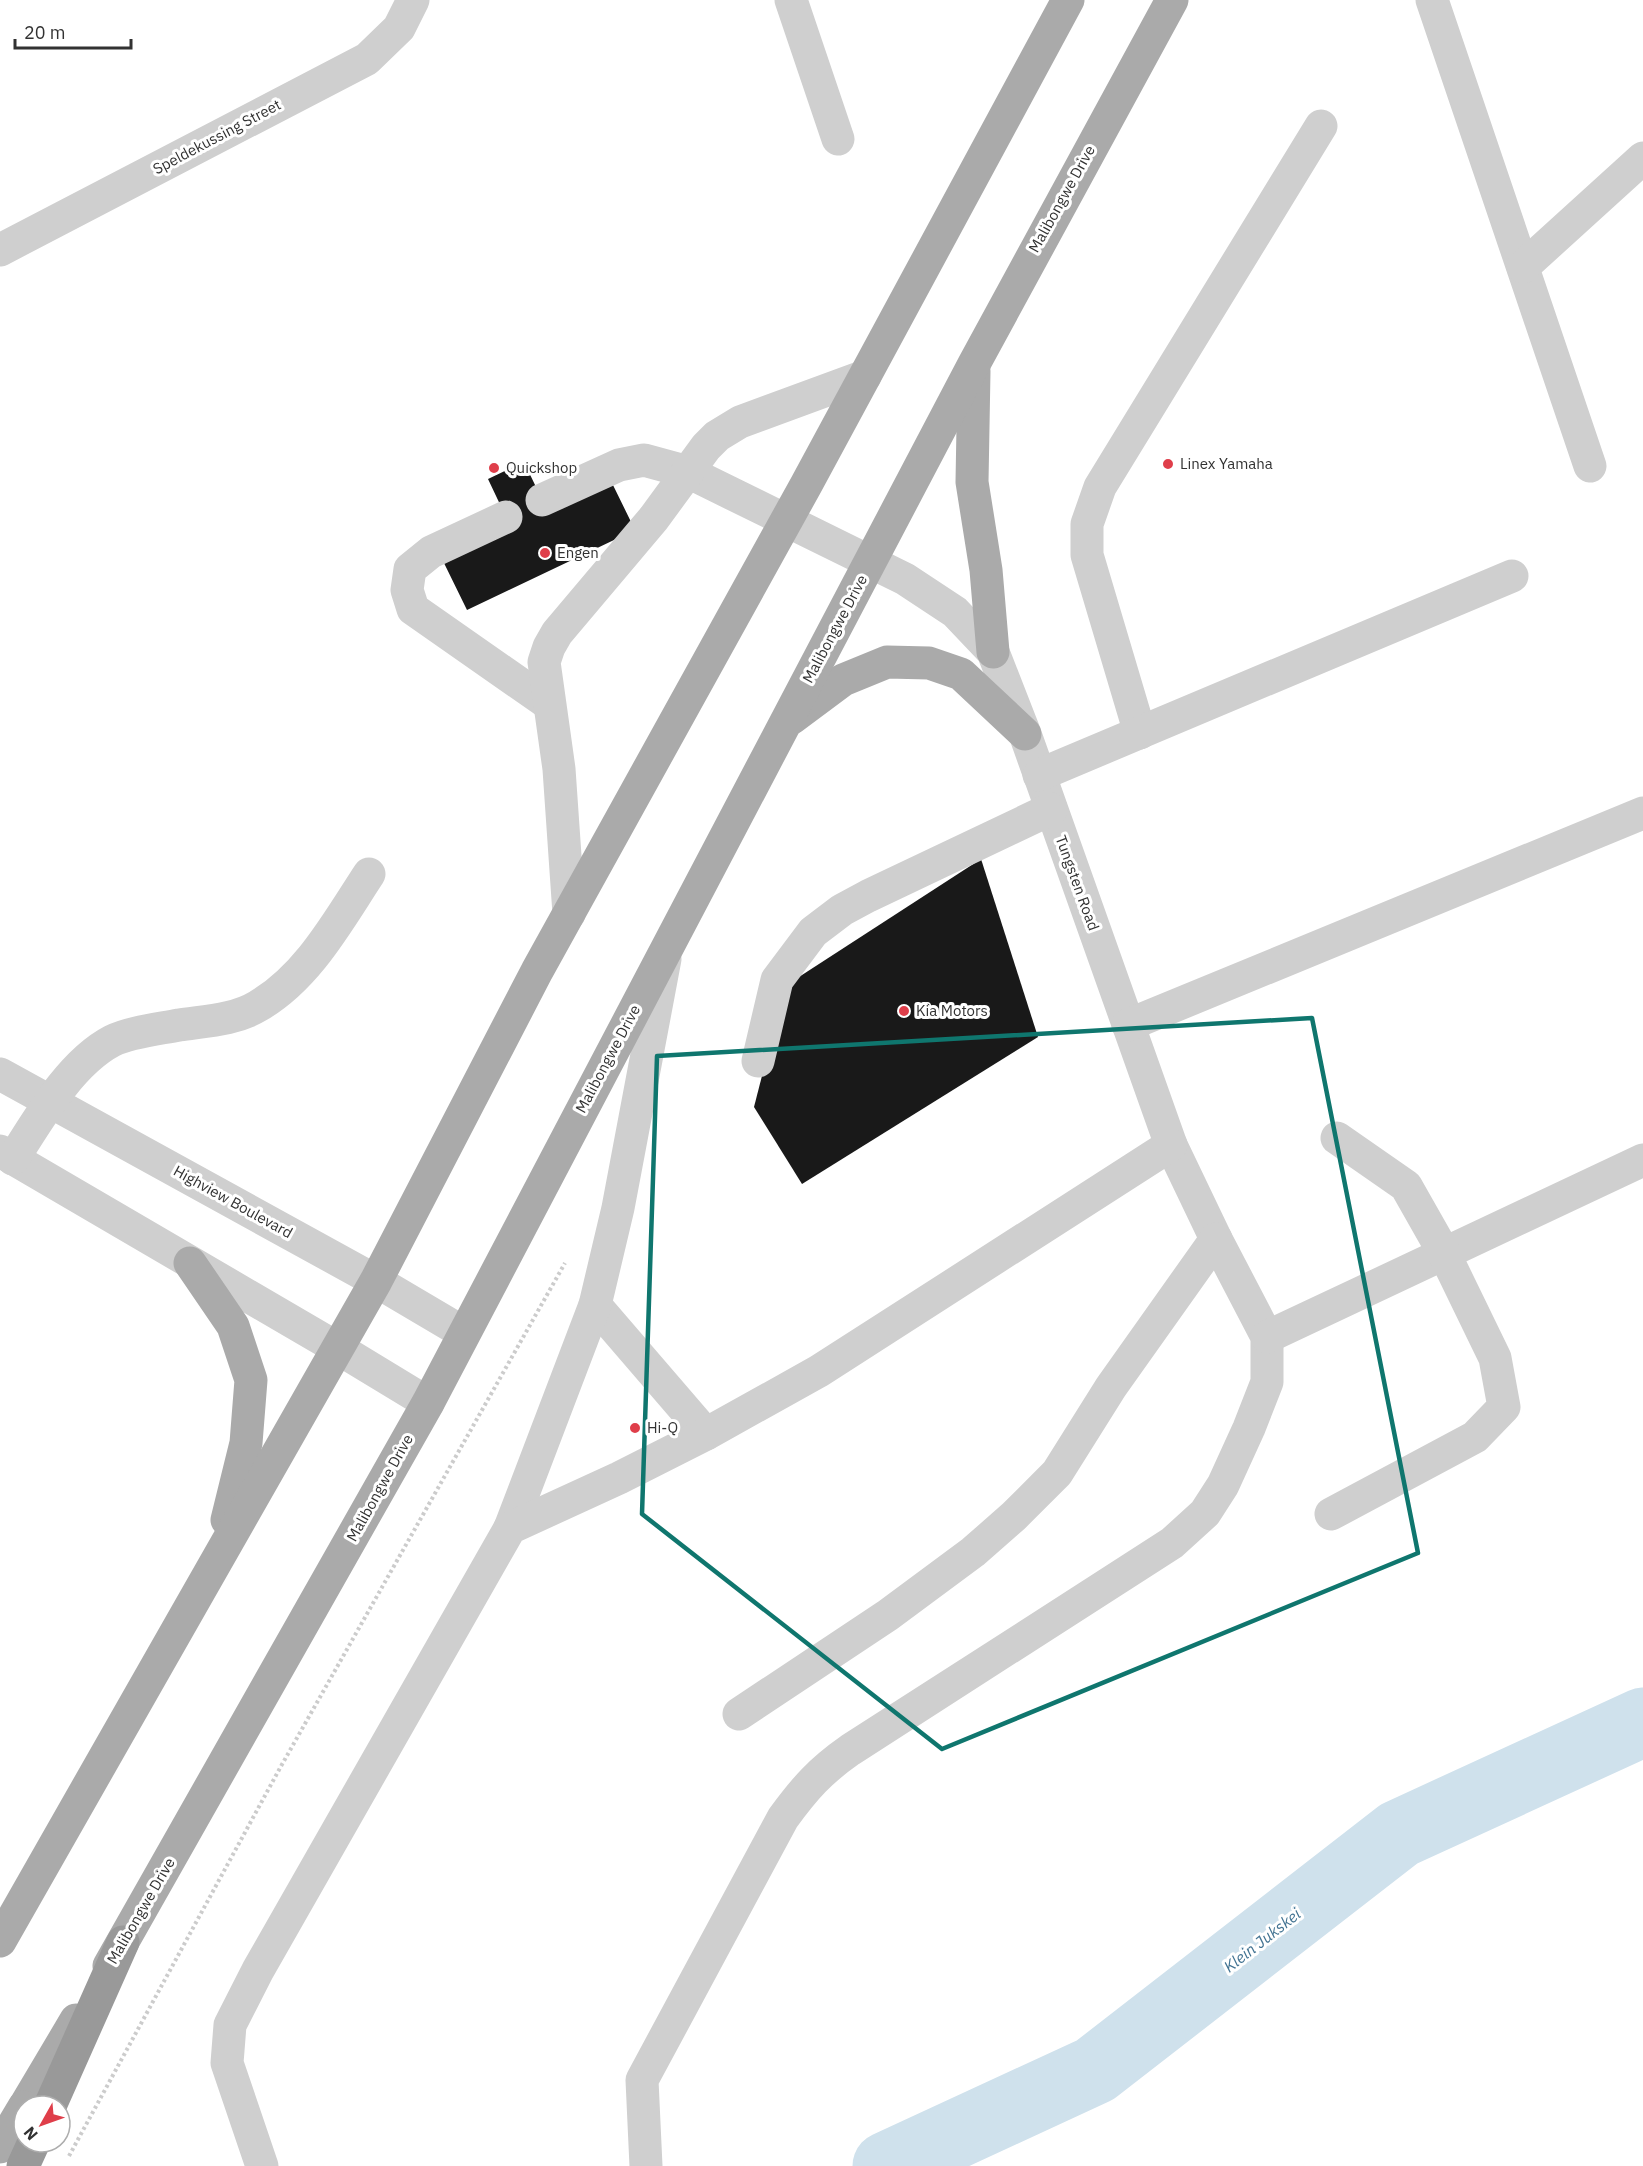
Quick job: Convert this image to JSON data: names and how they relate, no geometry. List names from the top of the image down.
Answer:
{
  "streets": {
    "main road": ["Malibongwe Drive"],
    "street": ["Speldekussing Street", "Tungsten Road", "Highview Boulevard"]
  },
  "crossings": [
    ["Malibongwe Drive", "Tungsten Road"],
    ["Malibongwe Drive", "Highview Boulevard"]
  ],
  "water": ["Klein Jukskei"],
  "places": [
    "Linex Yamaha",
    "Quickshop",
    "Engen",
    "Kia Motors",
    "Hi-Q"
  ],
  "scale_bar": "20 m",
  "north": "bottom left"
}
